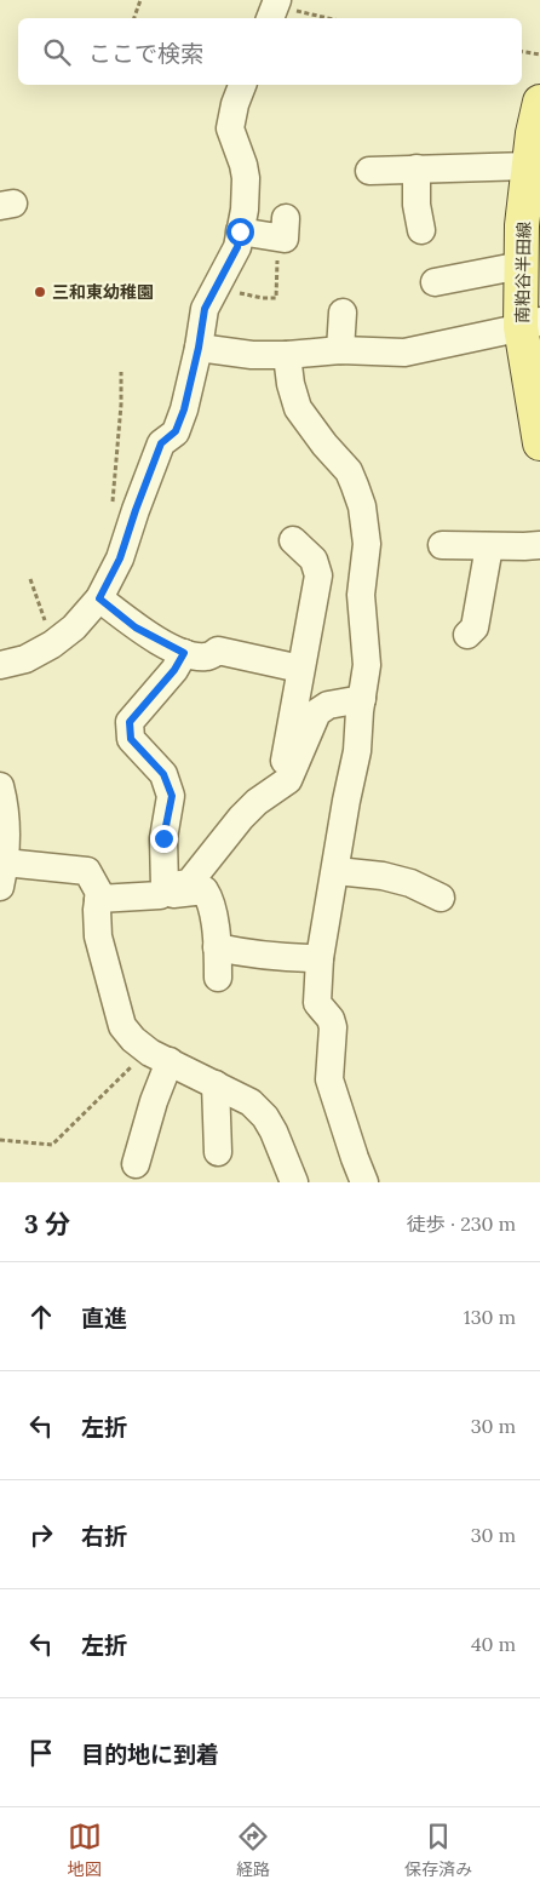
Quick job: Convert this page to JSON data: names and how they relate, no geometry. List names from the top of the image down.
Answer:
{
  "streets": {
    "main road": ["南粕谷半田線"]
  },
  "places": ["三和東幼稚園"],
  "page": {
    "search": "ここで検索",
    "heading": ["3 分", "徒歩 · 230 m"],
    "list": [
      ["直進", "130 m"],
      ["左折", "30 m"],
      ["右折", "30 m"],
      ["左折", "40 m"],
      "目的地に到着"
    ],
    "nav": ["地図", "経路", "保存済み"]
  }
}
